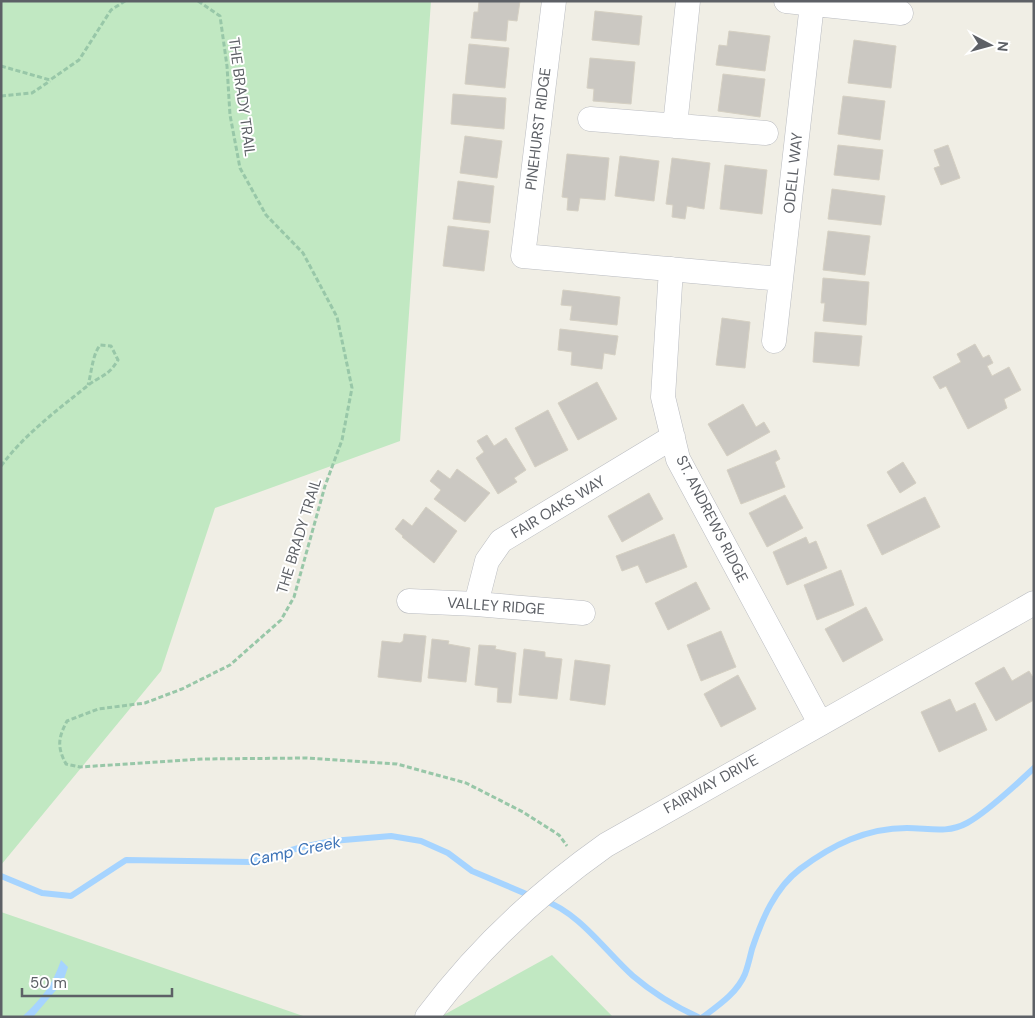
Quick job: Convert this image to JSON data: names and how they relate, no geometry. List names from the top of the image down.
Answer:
{
  "streets": {
    "street": [
      "PINEHURST RIDGE",
      "ODELL WAY",
      "FAIR OAKS WAY",
      "ST. ANDREWS RIDGE",
      "VALLEY RIDGE",
      "FAIRWAY DRIVE"
    ],
    "path": ["THE BRADY TRAIL"]
  },
  "crossings": [
    ["THE BRADY TRAIL", "FAIRWAY DRIVE"],
    ["PINEHURST RIDGE", "ST. ANDREWS RIDGE"],
    ["FAIR OAKS WAY", "ST. ANDREWS RIDGE"],
    ["FAIR OAKS WAY", "VALLEY RIDGE"],
    ["ST. ANDREWS RIDGE", "FAIRWAY DRIVE"]
  ],
  "water": ["Camp Creek"],
  "scale_bar": "50 m",
  "north": "right"
}
